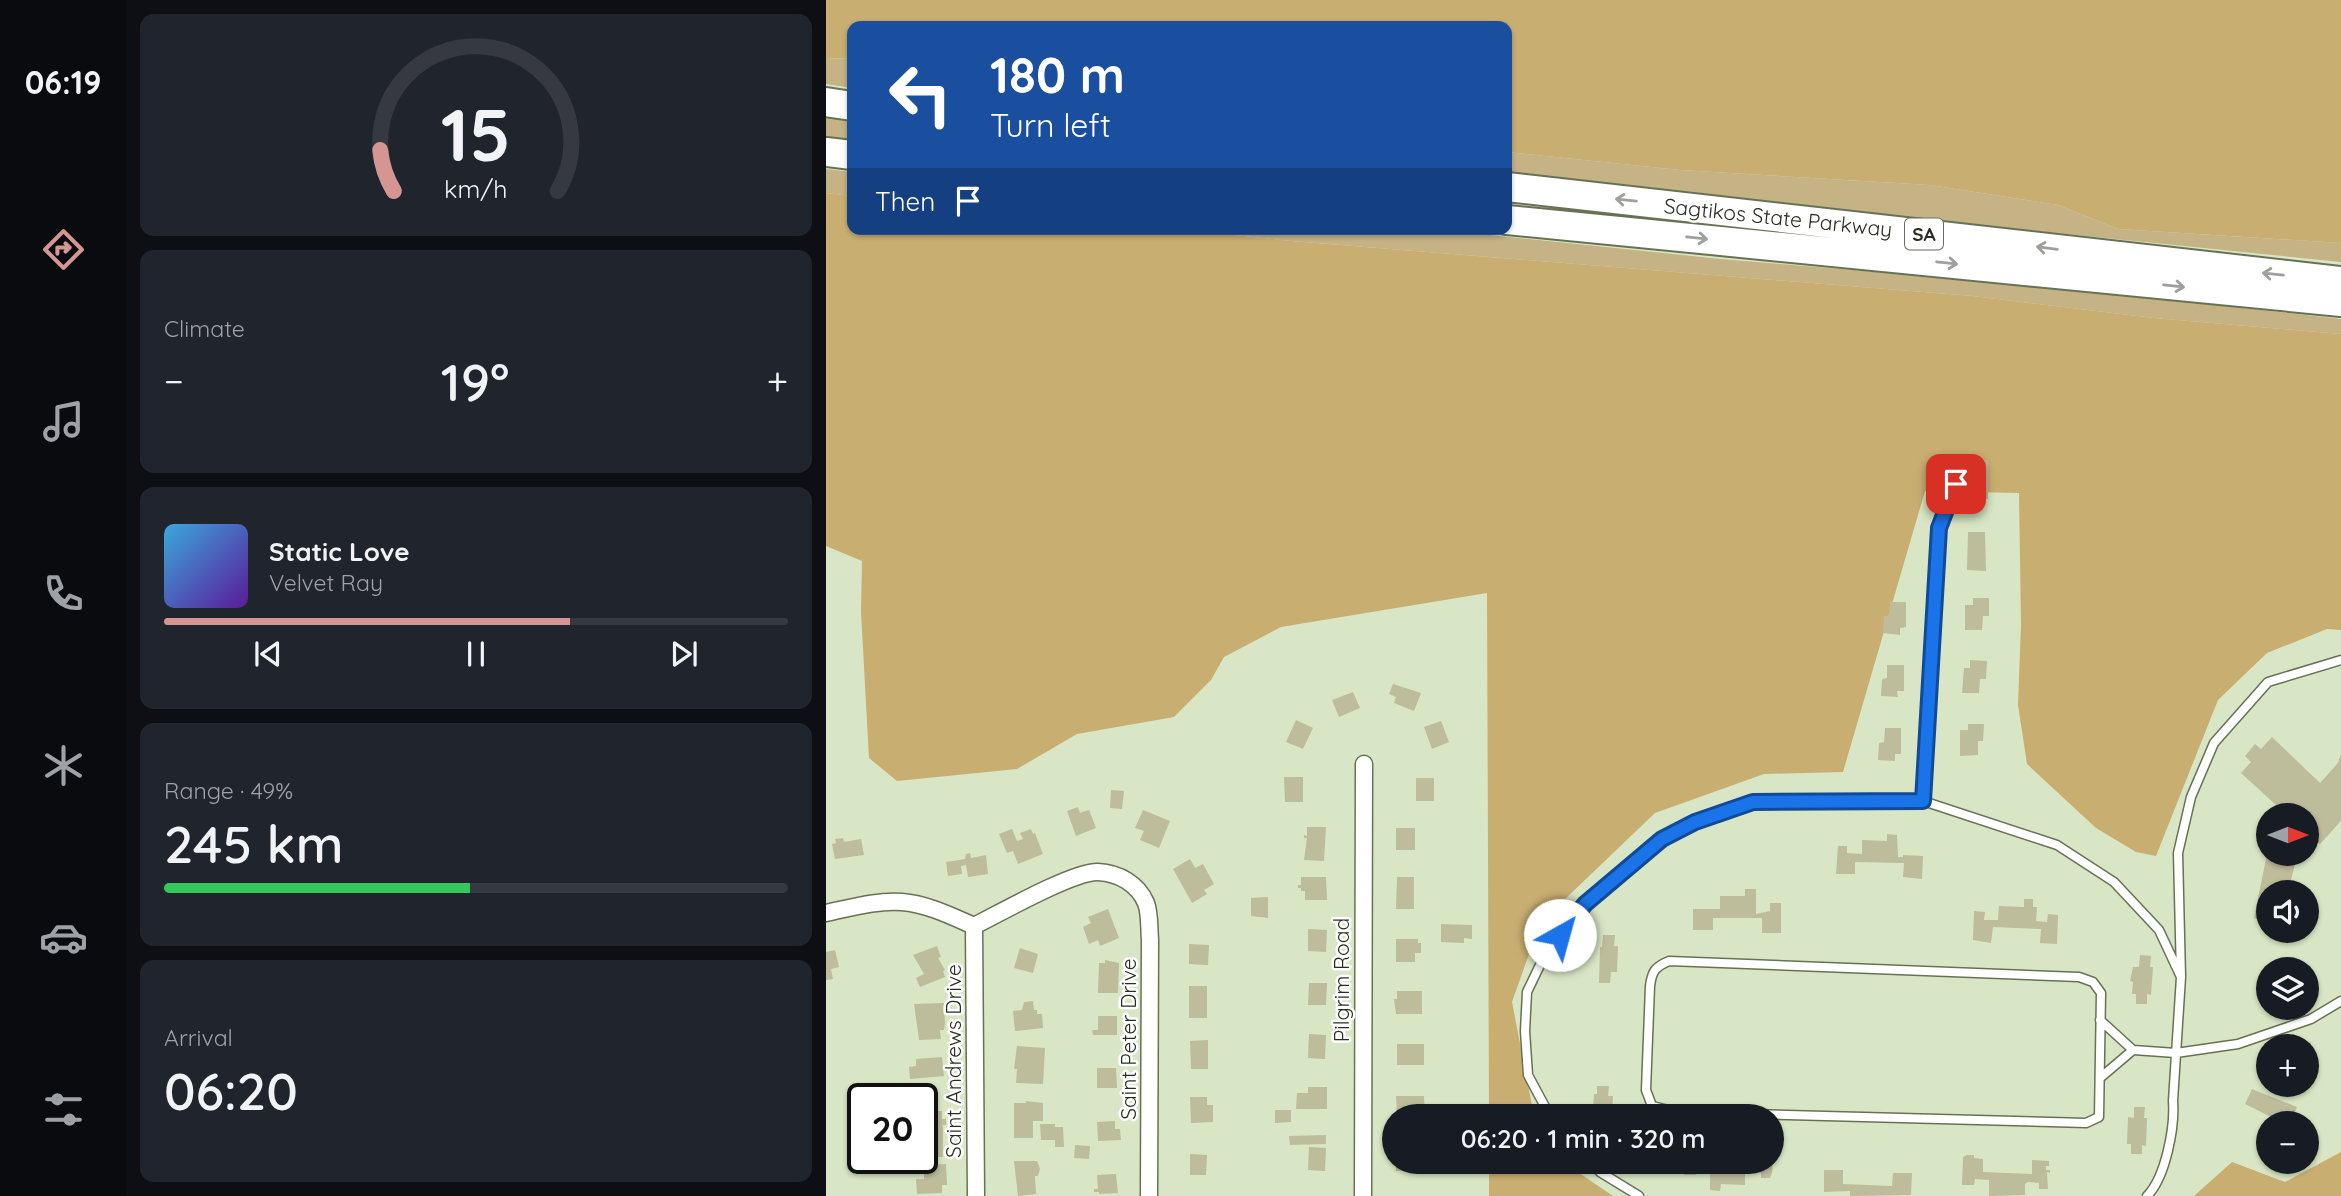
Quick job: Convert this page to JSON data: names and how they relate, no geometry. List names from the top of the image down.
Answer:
{
  "streets": {
    "highway": ["Sagtikos State Parkway", "SA"],
    "street": ["Pilgrim Road", "Saint Peter Drive", "Saint Andrews Drive"]
  },
  "crossings": [
    ["Saint Peter Drive", "Saint Andrews Drive"]
  ],
  "north": "right",
  "page": {
    "tabs": "06:19",
    "turn": ["180 m", "Turn left"],
    "then": "Then",
    "tile": [
      "Climate",
      ["Range · 49%", "245 km"],
      ["Arrival", "06:20"]
    ],
    "heat": ["−", "19°", "+"],
    "song": ["Static Love", "Velvet Ray"],
    "map_buttons": ["+", "−"],
    "limit": "20",
    "trip": "06:20 · 1 min · 320 m",
    "gauge": ["15", "km/h"]
  }
}
